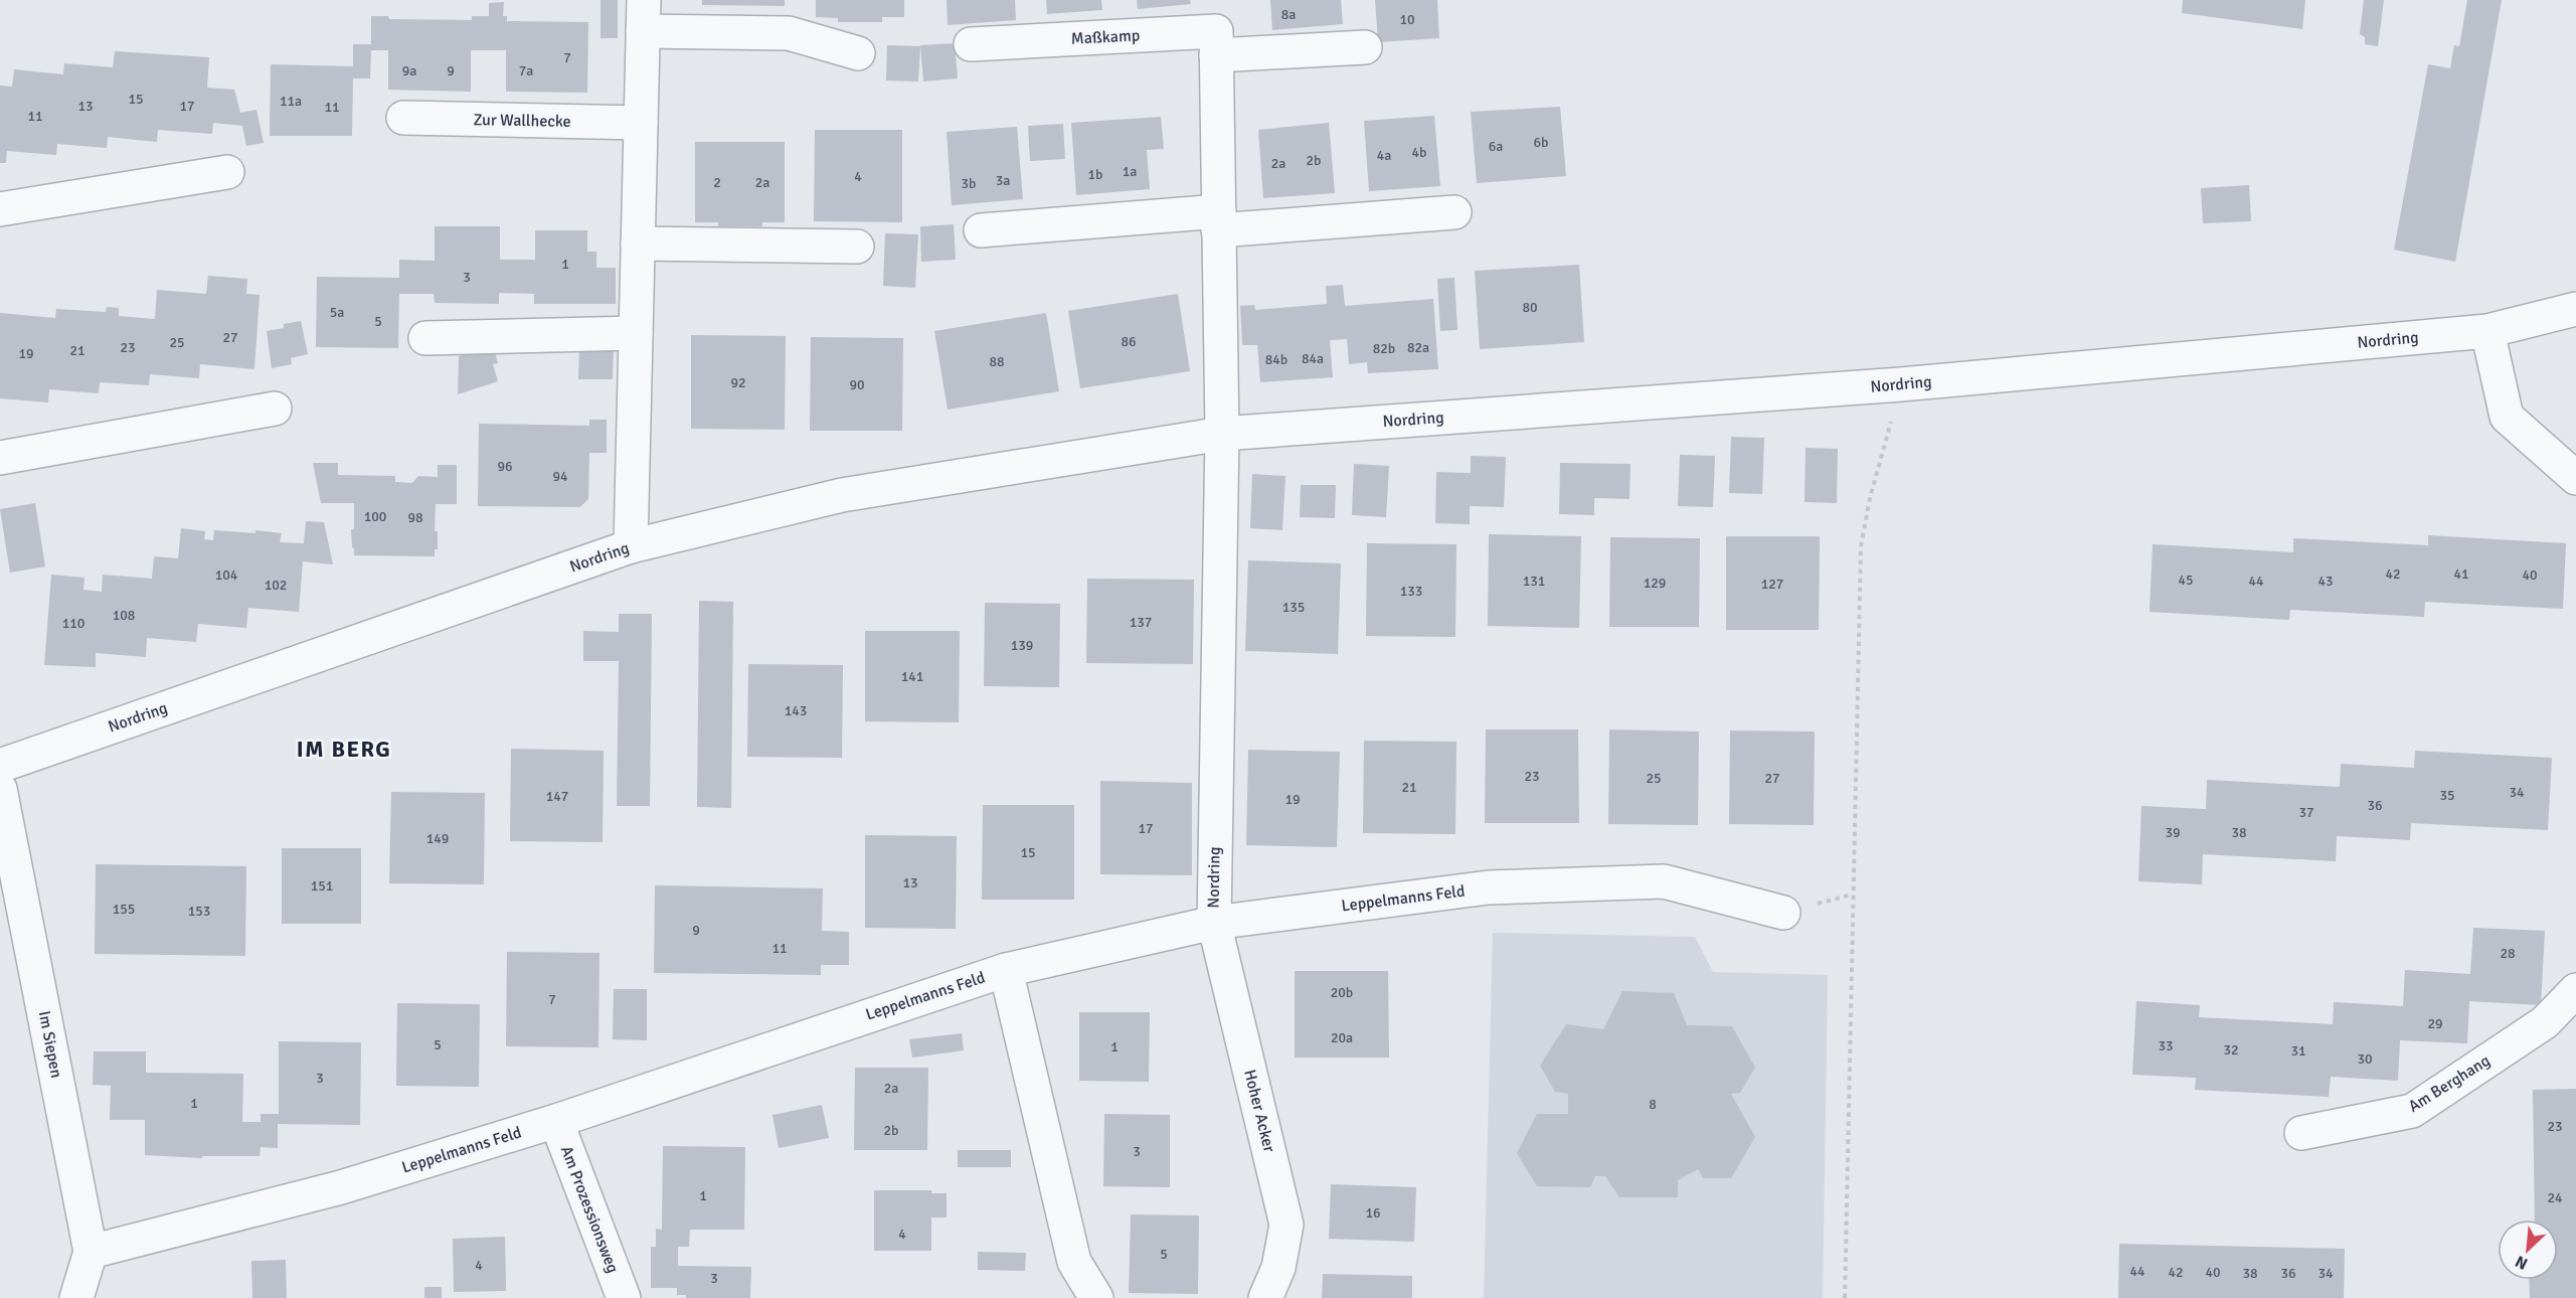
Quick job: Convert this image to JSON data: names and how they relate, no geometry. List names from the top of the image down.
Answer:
{
  "streets": {
    "street": [
      "Maßkamp",
      "Zur Wallhecke",
      "Nordring",
      "Leppelmanns Feld",
      "Im Siepen",
      "Am Berghang",
      "Hoher Acker",
      "Am Prozessionsweg"
    ]
  },
  "crossings": [
    ["Maßkamp", "Nordring"],
    ["Nordring", "Leppelmanns Feld"],
    ["Nordring", "Hoher Acker"],
    ["Leppelmanns Feld", "Im Siepen"],
    ["Leppelmanns Feld", "Hoher Acker"],
    ["Leppelmanns Feld", "Am Prozessionsweg"]
  ],
  "districts": ["IM BERG"],
  "house_numbers": [
    "8a",
    "10",
    "7",
    "9a",
    "9",
    "7a",
    "15",
    "11a",
    "13",
    "17",
    "11",
    "11",
    "6b",
    "6a",
    "4b",
    "4a",
    "2b",
    "2a",
    "1a",
    "1b",
    "4",
    "3a",
    "2",
    "2a",
    "3b",
    "1",
    "3",
    "80",
    "5a",
    "5",
    "27",
    "86",
    "25",
    "23",
    "82a",
    "82b",
    "21",
    "19",
    "84a",
    "84b",
    "88",
    "92",
    "90",
    "96",
    "94",
    "100",
    "98",
    "42",
    "41",
    "104",
    "40",
    "45",
    "131",
    "44",
    "43",
    "129",
    "127",
    "102",
    "133",
    "135",
    "108",
    "137",
    "110",
    "139",
    "141",
    "143",
    "23",
    "25",
    "27",
    "21",
    "34",
    "35",
    "147",
    "19",
    "36",
    "37",
    "17",
    "39",
    "38",
    "149",
    "15",
    "13",
    "151",
    "155",
    "153",
    "9",
    "11",
    "28",
    "20b",
    "7",
    "29",
    "20a",
    "5",
    "33",
    "1",
    "32",
    "31",
    "30",
    "3",
    "2a",
    "1",
    "8",
    "23",
    "2b",
    "3",
    "1",
    "24",
    "16",
    "4",
    "5",
    "4",
    "44",
    "42",
    "40",
    "38",
    "36",
    "34",
    "3"
  ],
  "north": "bottom left"
}
